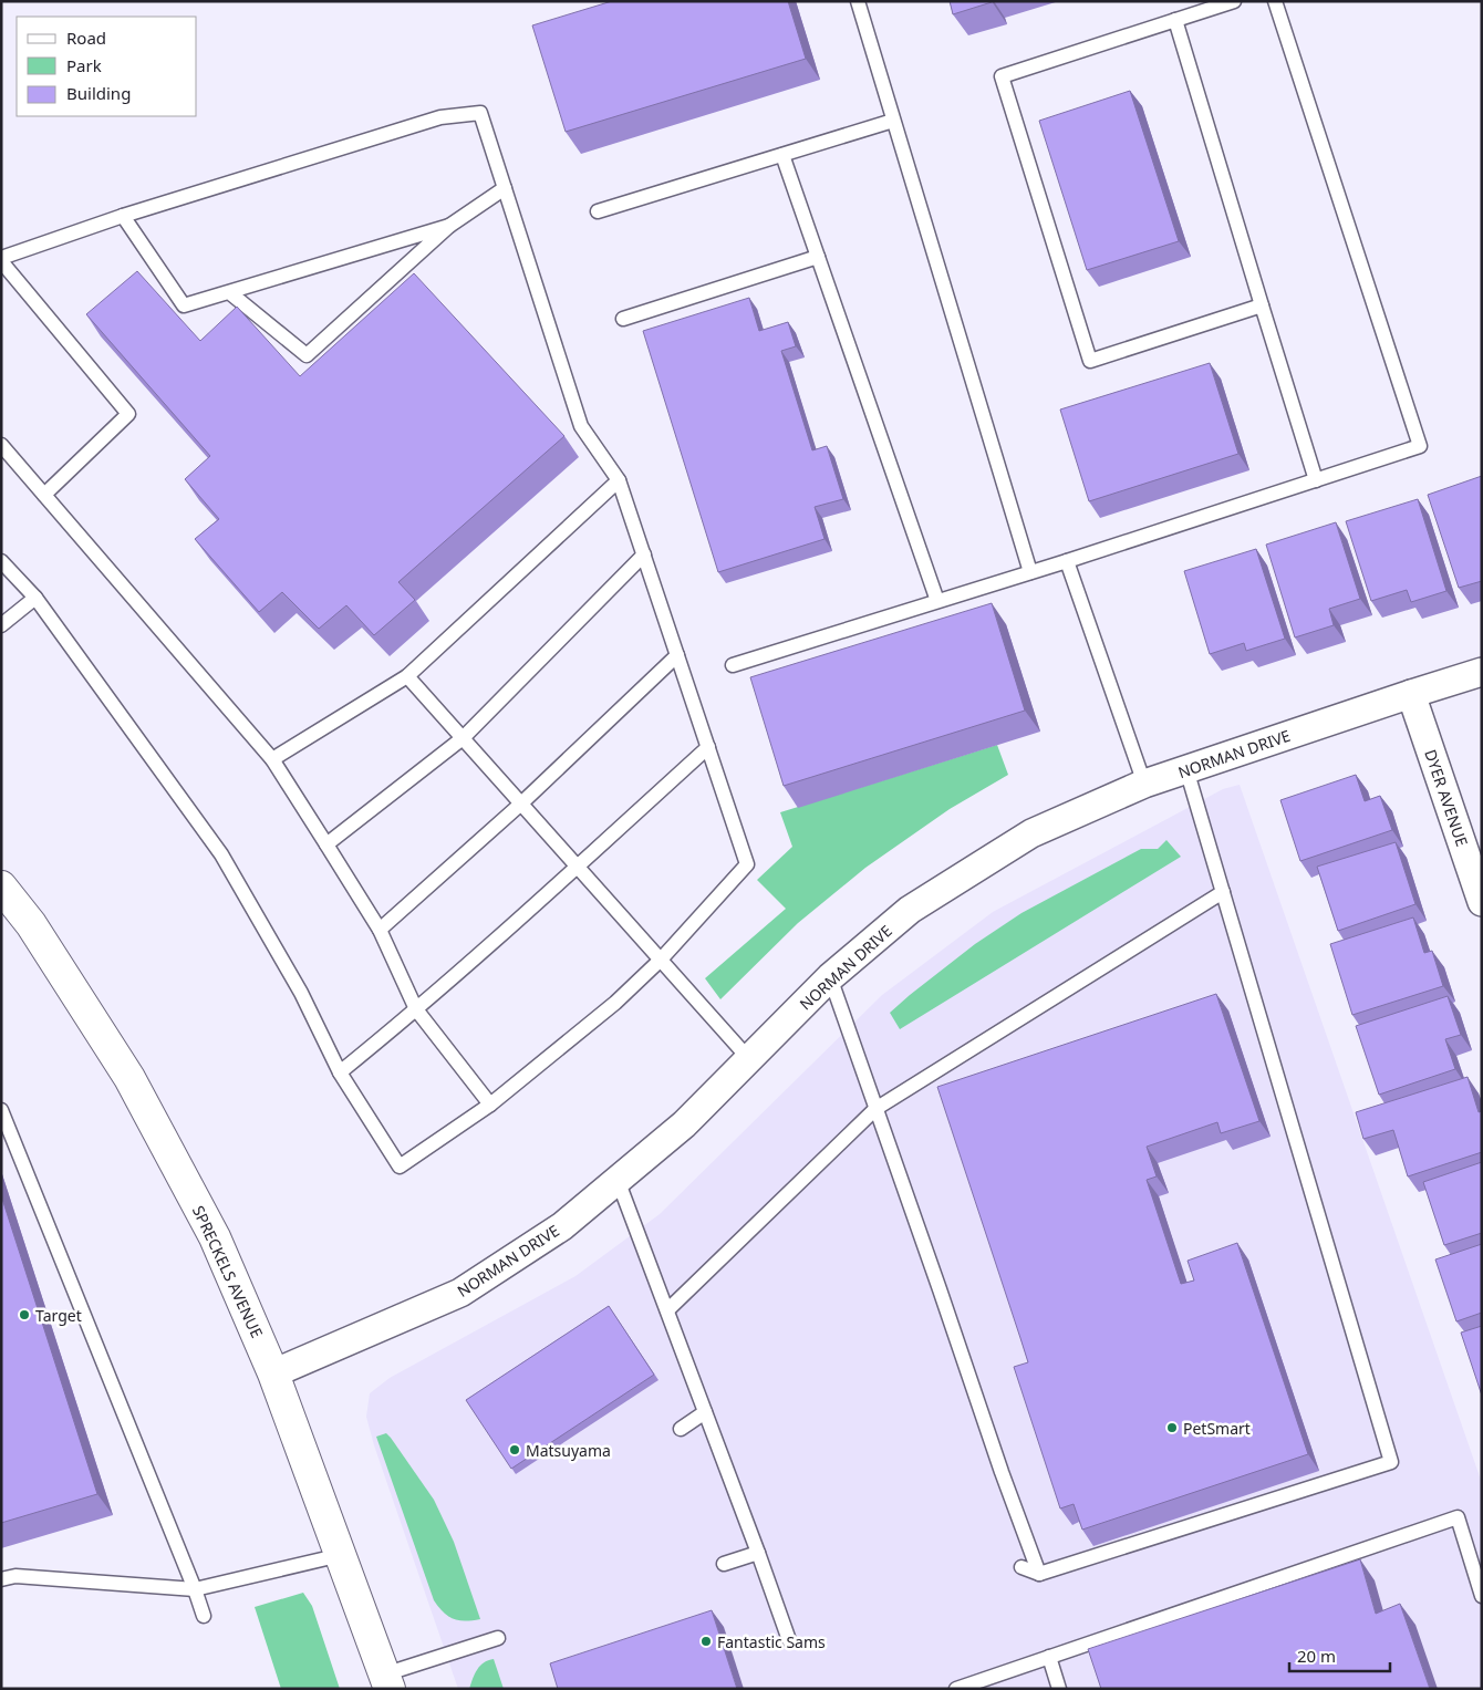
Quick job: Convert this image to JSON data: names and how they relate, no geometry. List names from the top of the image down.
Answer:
{
  "streets": {
    "street": ["NORMAN DRIVE", "DYER AVENUE", "SPRECKELS AVENUE"]
  },
  "crossings": [
    ["NORMAN DRIVE", "DYER AVENUE"],
    ["NORMAN DRIVE", "SPRECKELS AVENUE"]
  ],
  "places": [
    "Target",
    "PetSmart",
    "Matsuyama",
    "Fantastic Sams"
  ],
  "legend": ["Road", "Park", "Building"],
  "scale_bar": "20 m"
}
